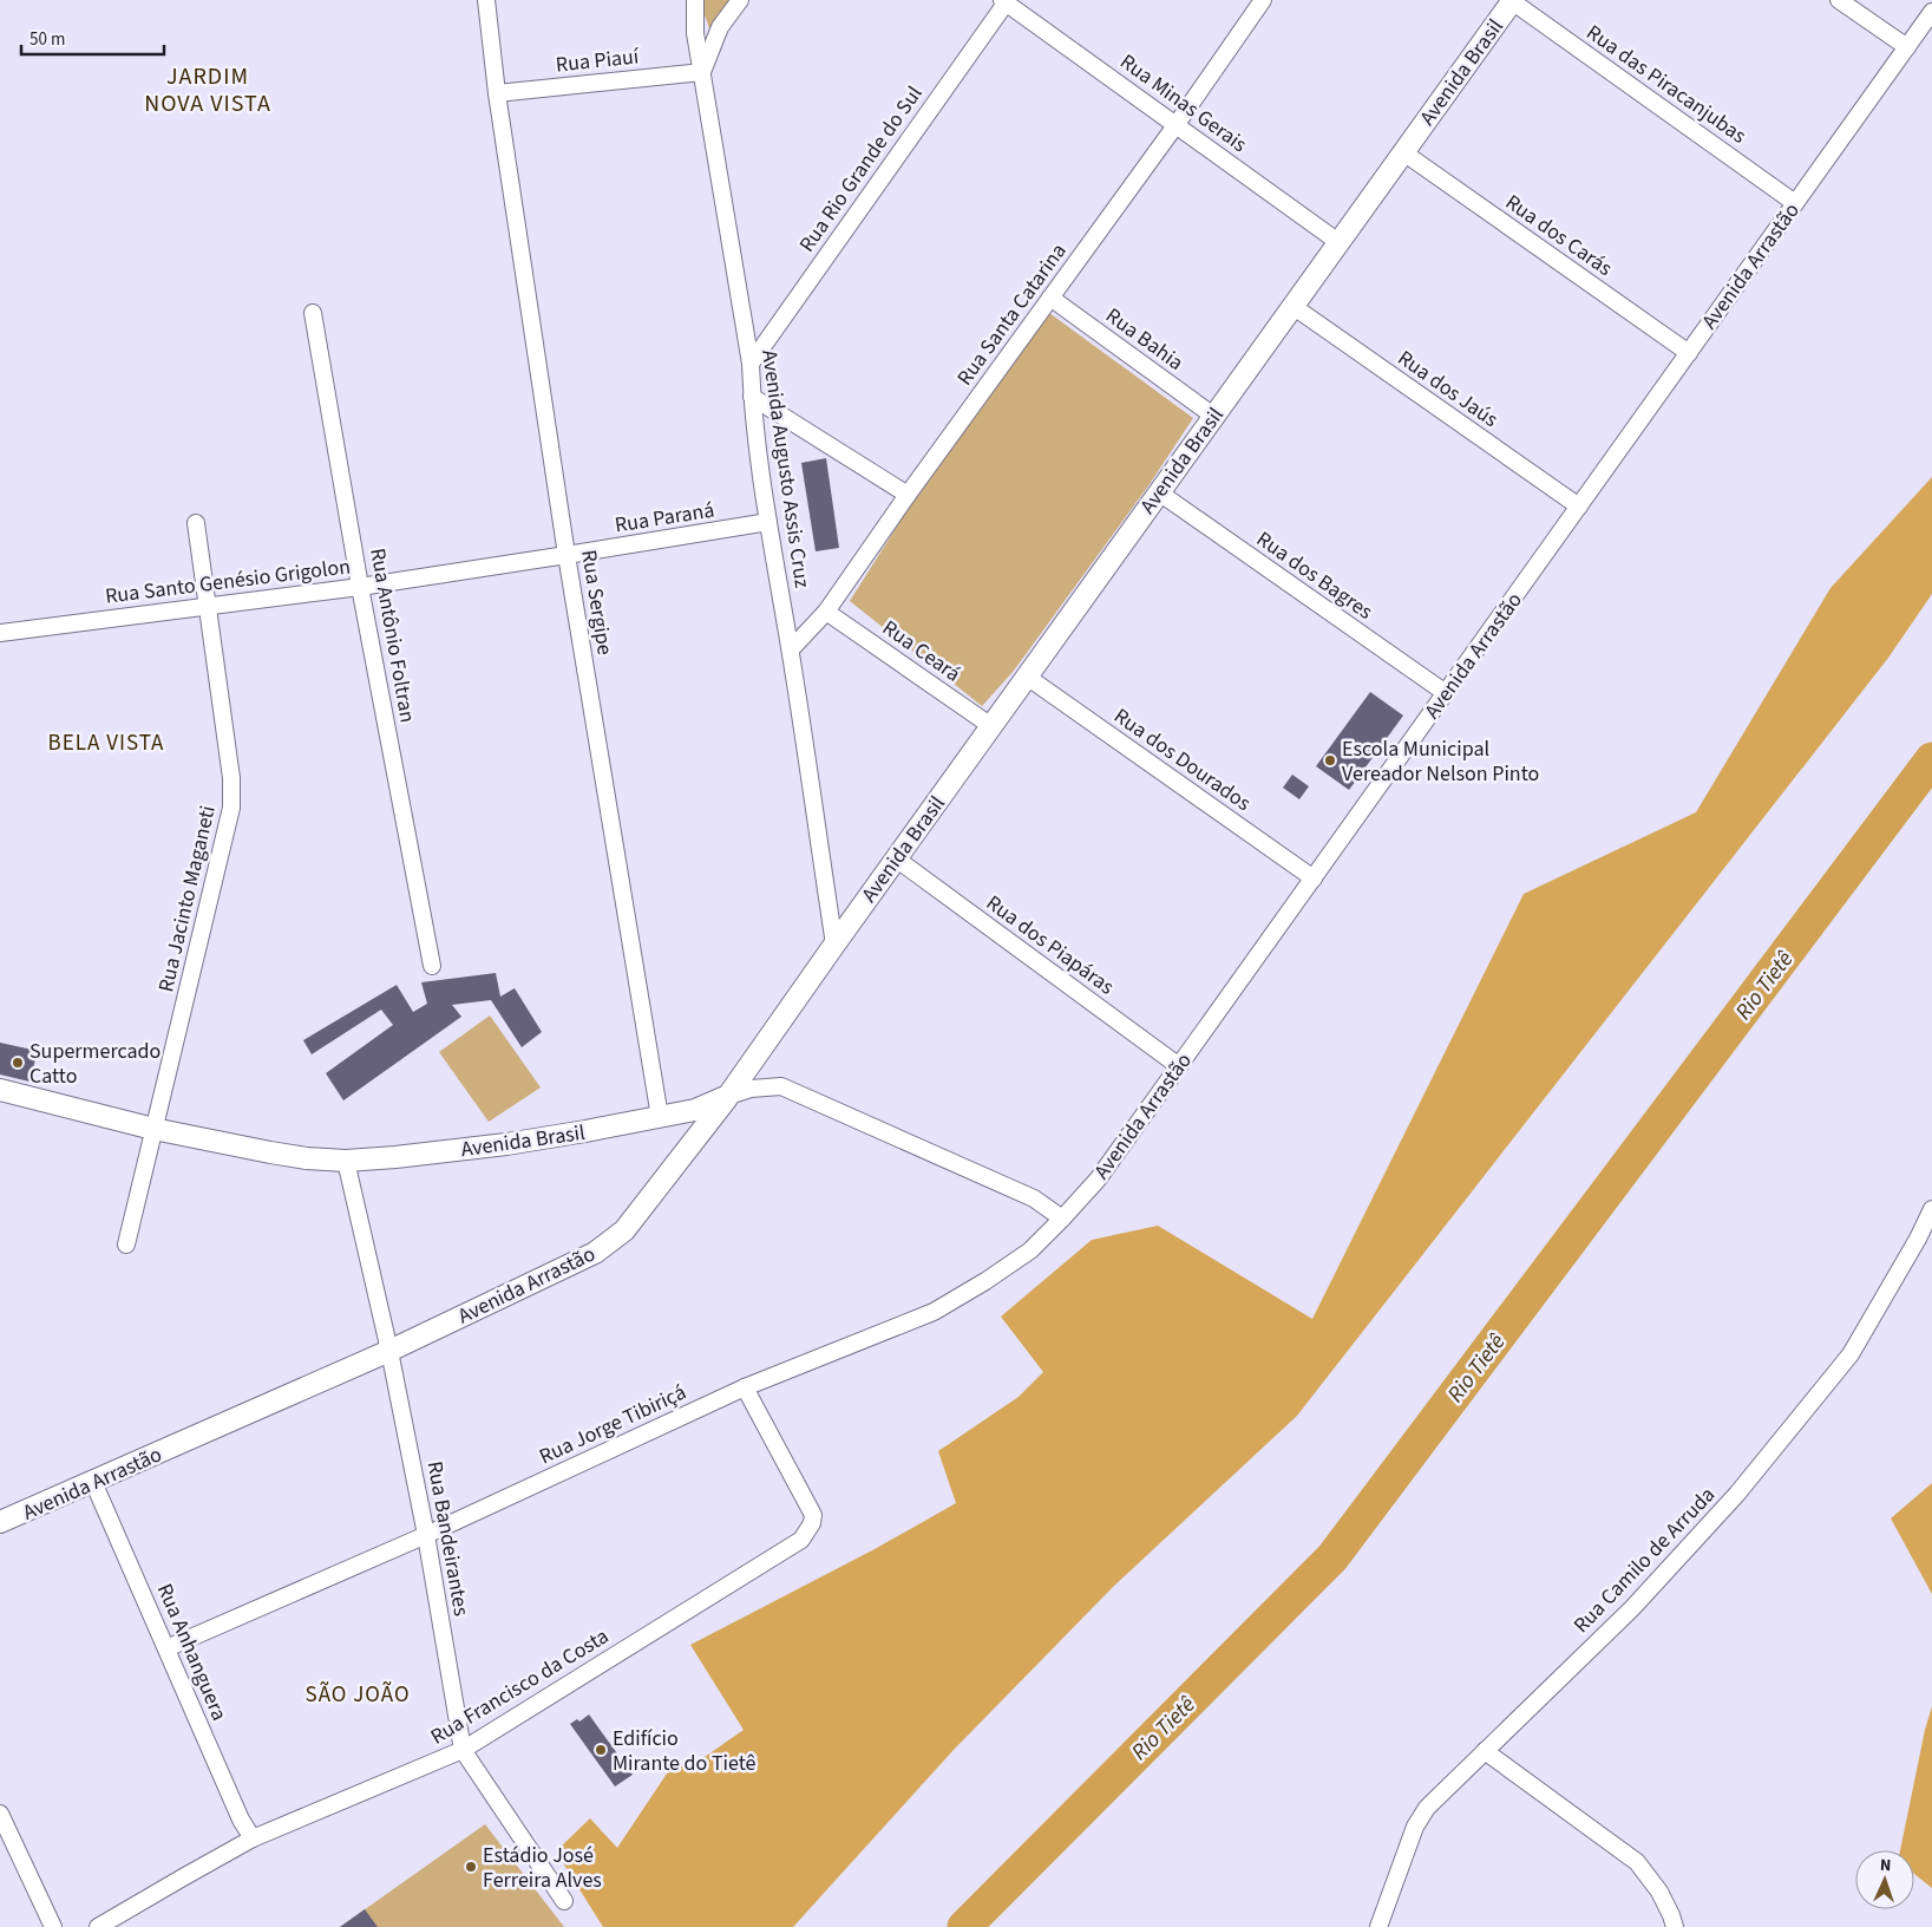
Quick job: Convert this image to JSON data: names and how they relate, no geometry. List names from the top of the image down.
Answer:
{
  "streets": {
    "street": [
      "Rua Piauí",
      "Avenida Brasil",
      "Rua das Piracanjubas",
      "Rua Minas Gerais",
      "Rua Rio Grande do Sul",
      "Rua dos Carás",
      "Avenida Arrastão",
      "Rua Santa Catarina",
      "Rua Bahia",
      "Rua dos Jaús",
      "Avenida Augusto Assis Cruz",
      "Rua Paraná",
      "Rua dos Bagres",
      "Rua Santo Genésio Grigolon",
      "Rua Sergipe",
      "Rua Antônio Foltran",
      "Rua Ceará",
      "Rua dos Dourados",
      "Rua Jacinto Maganeti",
      "Rua dos Piapáras",
      "Rua Jorge Tibiriçá",
      "Rua Bandeirantes",
      "Rua Camilo de Arruda",
      "Rua Anhanguera",
      "Rua Francisco da Costa"
    ]
  },
  "crossings": [
    ["Rua Piauí", "Avenida Augusto Assis Cruz"],
    ["Rua Piauí", "Rua Sergipe"],
    ["Avenida Brasil", "Rua das Piracanjubas"],
    ["Avenida Brasil", "Rua Minas Gerais"],
    ["Avenida Brasil", "Rua dos Carás"],
    ["Avenida Brasil", "Avenida Arrastão"],
    ["Avenida Brasil", "Rua Bahia"],
    ["Avenida Brasil", "Rua dos Jaús"],
    ["Avenida Brasil", "Avenida Augusto Assis Cruz"],
    ["Avenida Brasil", "Rua dos Bagres"],
    ["Avenida Brasil", "Rua Sergipe"],
    ["Avenida Brasil", "Rua Ceará"],
    ["Avenida Brasil", "Rua dos Dourados"],
    ["Avenida Brasil", "Rua Jacinto Maganeti"],
    ["Avenida Brasil", "Rua dos Piapáras"],
    ["Avenida Brasil", "Rua Bandeirantes"],
    ["Rua das Piracanjubas", "Avenida Arrastão"],
    ["Rua Minas Gerais", "Rua Rio Grande do Sul"],
    ["Rua Minas Gerais", "Rua Santa Catarina"],
    ["Rua Rio Grande do Sul", "Avenida Augusto Assis Cruz"],
    ["Rua dos Carás", "Avenida Arrastão"],
    ["Avenida Arrastão", "Rua dos Jaús"],
    ["Avenida Arrastão", "Rua dos Bagres"],
    ["Avenida Arrastão", "Rua dos Dourados"],
    ["Avenida Arrastão", "Rua dos Piapáras"],
    ["Avenida Arrastão", "Rua Jorge Tibiriçá"],
    ["Avenida Arrastão", "Rua Bandeirantes"],
    ["Avenida Arrastão", "Rua Anhanguera"],
    ["Rua Santa Catarina", "Rua Bahia"],
    ["Rua Santa Catarina", "Avenida Augusto Assis Cruz"],
    ["Rua Santa Catarina", "Rua Ceará"],
    ["Avenida Augusto Assis Cruz", "Rua Paraná"],
    ["Rua Paraná", "Rua Santo Genésio Grigolon"],
    ["Rua Paraná", "Rua Sergipe"],
    ["Rua Santo Genésio Grigolon", "Rua Sergipe"],
    ["Rua Santo Genésio Grigolon", "Rua Antônio Foltran"],
    ["Rua Santo Genésio Grigolon", "Rua Jacinto Maganeti"],
    ["Rua Jorge Tibiriçá", "Rua Bandeirantes"],
    ["Rua Jorge Tibiriçá", "Rua Anhanguera"],
    ["Rua Jorge Tibiriçá", "Rua Francisco da Costa"],
    ["Rua Bandeirantes", "Rua Francisco da Costa"],
    ["Rua Anhanguera", "Rua Francisco da Costa"]
  ],
  "districts": ["JARDIM NOVA VISTA", "BELA VISTA", "SÃO JOÃO"],
  "water": ["Rio Tietê"],
  "places": [
    "Escola Municipal Vereador Nelson Pinto",
    "Supermercado Catto",
    "Edifício Mirante do Tietê",
    "Estádio José Ferreira Alves"
  ],
  "scale_bar": "50 m",
  "north": "top"
}
